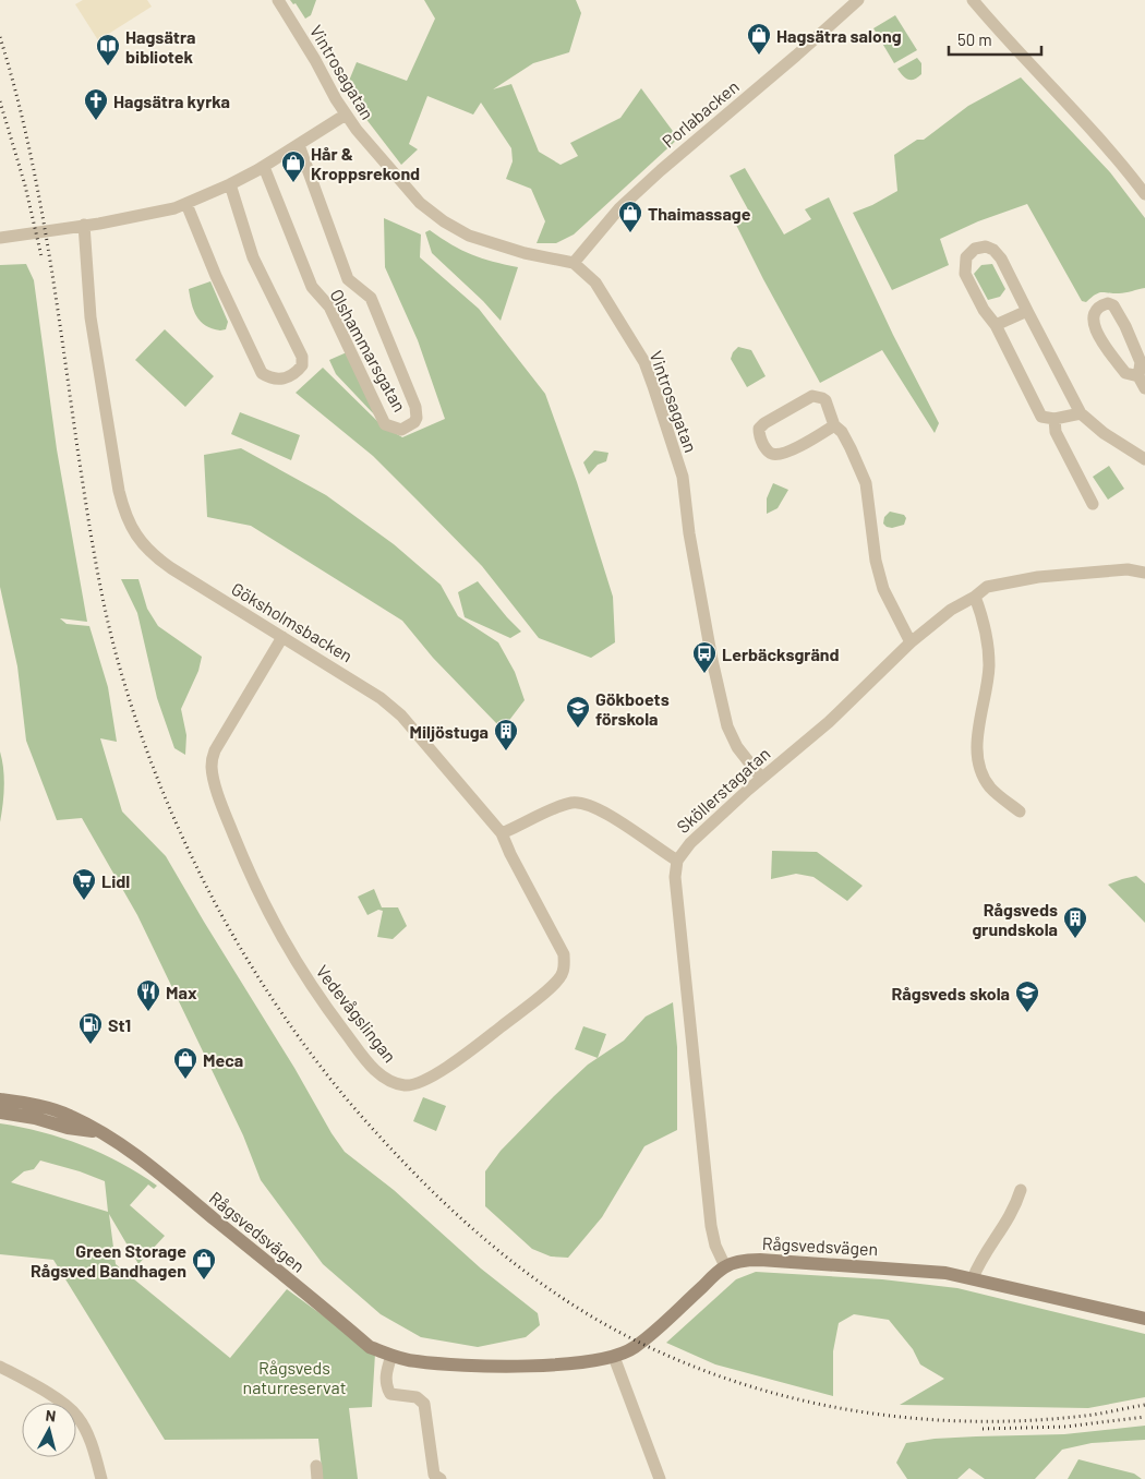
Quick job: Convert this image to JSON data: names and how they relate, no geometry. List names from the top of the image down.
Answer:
{
  "streets": {
    "street": [
      "Vintrosagatan",
      "Porlabacken",
      "Olshammarsgatan",
      "Göksholmsbacken",
      "Sköllerstagatan",
      "Vedevågslingan",
      "Rågsvedsvägen"
    ]
  },
  "crossings": [
    ["Vintrosagatan", "Porlabacken"],
    ["Vintrosagatan", "Sköllerstagatan"],
    ["Göksholmsbacken", "Vedevågslingan"],
    ["Sköllerstagatan", "Rågsvedsvägen"]
  ],
  "parks": ["Rågsveds naturreservat"],
  "places": {
    "shop": [
      "Hagsätra salong",
      "Hår & Kroppsrekond",
      "Thaimassage",
      "Meca",
      "Green Storage Rågsved Bandhagen"
    ],
    "library": ["Hagsätra bibliotek"],
    "church": ["Hagsätra kyrka"],
    "bus stop": ["Lerbäcksgränd"],
    "school or university": ["Gökboets förskola", "Rågsveds skola"],
    "building": ["Miljöstuga", "Rågsveds grundskola"],
    "supermarket": ["Lidl"],
    "restaurant": ["Max"],
    "fuel station": ["St1"]
  },
  "scale_bar": "50 m",
  "north": "top"
}
